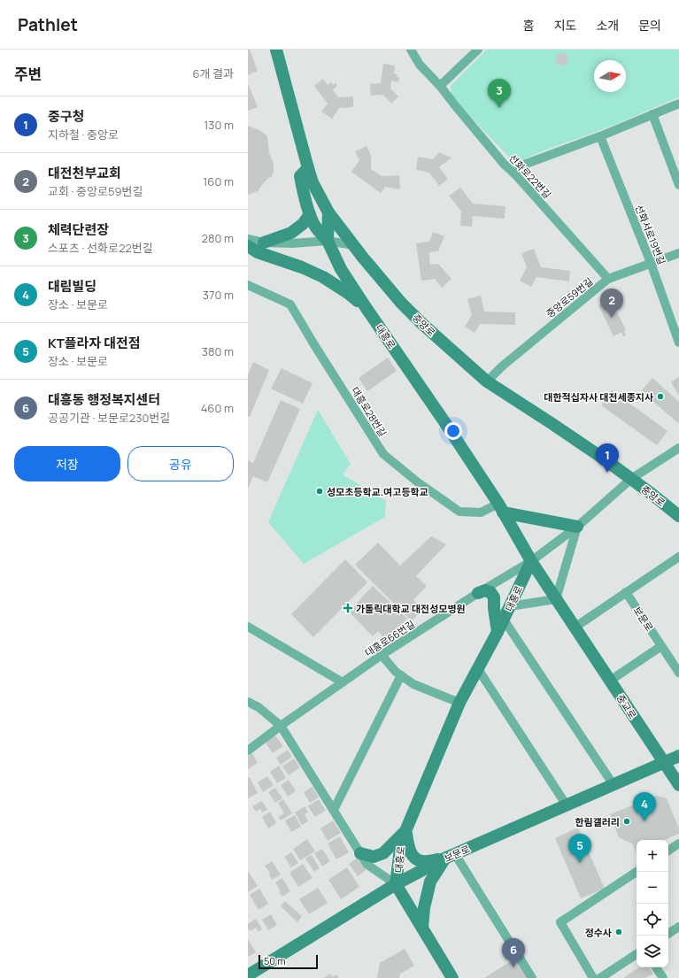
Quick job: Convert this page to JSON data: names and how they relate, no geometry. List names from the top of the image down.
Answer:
{
  "streets": {
    "main road": [
      "중앙로",
      "대흥로",
      "보문로",
      "중교로"
    ],
    "street": [
      "선화로22번길",
      "선화서로19번길",
      "중앙로59번길",
      "대흥로28번길",
      "대흥로66번길"
    ]
  },
  "crossings": [
    ["선화로22번길", "중앙로59번길"],
    ["선화서로19번길", "중앙로59번길"],
    ["중앙로59번길", "중앙로"],
    ["중앙로", "대흥로"],
    ["중앙로", "대흥로66번길"],
    ["대흥로", "대흥로28번길"],
    ["대흥로", "보문로"],
    ["대흥로", "대흥로66번길"],
    ["대흥로", "중교로"],
    ["보문로", "중교로"],
    ["대흥로66번길", "중교로"]
  ],
  "places": {
    "other": [
      "대한적십자사 대전세종지사",
      "성모초등학교.여고등학교",
      "한림갤러리",
      "정수사"
    ],
    "health": ["가톨릭대학교 대전성모병원"]
  },
  "scale_bar": "50 m",
  "north": "right",
  "page": {
    "header": "Pathlet",
    "nav": [
      "홈",
      "지도",
      "소개",
      "문의"
    ],
    "heading": ["주변", "6개 결과"],
    "pins": [
      "3",
      "2",
      "1",
      "4",
      "5",
      "6"
    ],
    "list": [
      {
        "mark": "1",
        "name": "중구청",
        "note": "지하철 · 중앙로",
        "value": "130 m"
      },
      {
        "mark": "2",
        "name": "대전천부교회",
        "note": "교회 · 중앙로59번길",
        "value": "160 m"
      },
      {
        "mark": "3",
        "name": "체력단련장",
        "note": "스포츠 · 선화로22번길",
        "value": "280 m"
      },
      {
        "mark": "4",
        "name": "대림빌딩",
        "note": "장소 · 보문로",
        "value": "370 m"
      },
      {
        "mark": "5",
        "name": "KT플라자 대전점",
        "note": "장소 · 보문로",
        "value": "380 m"
      },
      {
        "mark": "6",
        "name": "대흥동 행정복지센터",
        "note": "공공기관 · 보문로230번길",
        "value": "460 m"
      }
    ],
    "buttons": ["저장", "공유"],
    "map_buttons": ["+", "−"],
    "scale": "50 m"
  }
}
